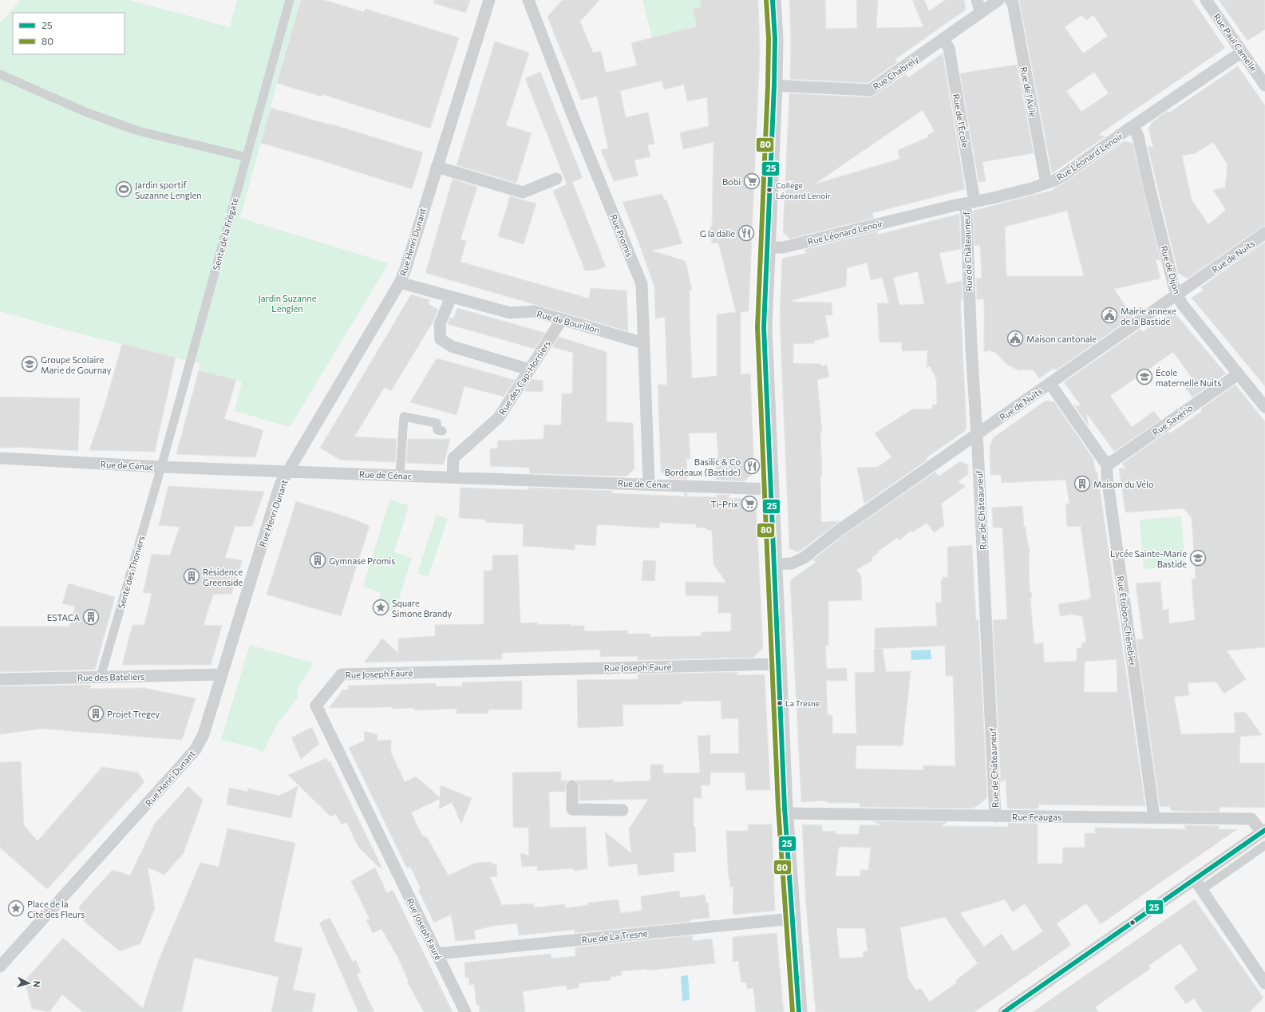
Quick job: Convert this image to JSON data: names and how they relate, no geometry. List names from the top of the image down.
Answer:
{
  "streets": {
    "street": [
      "Rue Paul Camelle",
      "Rue Chabrely",
      "Rue de l'Asile",
      "Rue de l'École",
      "Rue Léonard Lenoir",
      "Sente de la Frégate",
      "Rue Promis",
      "Rue Henri Dunant",
      "Rue de Châteauneuf",
      "Rue de Nuits",
      "Rue de Dijon",
      "Rue de Bourillon",
      "Rue des Cap-Horniers",
      "Rue Savério",
      "Rue de Cénac",
      "Sente des Thoniers",
      "Rue Étobon-Chênebier",
      "Rue Joseph Fauré",
      "Rue des Bateliers",
      "Rue Feaugas",
      "Rue de La Tresne"
    ]
  },
  "crossings": [
    ["Rue Paul Camelle", "Rue Léonard Lenoir"],
    ["Rue Chabrely", "Rue de l'École"],
    ["Rue de l'Asile", "Rue Léonard Lenoir"],
    ["Rue de l'École", "Rue Léonard Lenoir"],
    ["Rue de l'École", "Rue de Châteauneuf"],
    ["Rue Léonard Lenoir", "Rue de Châteauneuf"],
    ["Rue Léonard Lenoir", "Rue de Dijon"],
    ["Sente de la Frégate", "Rue de Cénac"],
    ["Sente de la Frégate", "Sente des Thoniers"],
    ["Rue Promis", "Rue de Bourillon"],
    ["Rue Promis", "Rue de Cénac"],
    ["Rue Henri Dunant", "Rue de Bourillon"],
    ["Rue Henri Dunant", "Rue de Cénac"],
    ["Rue Henri Dunant", "Rue des Bateliers"],
    ["Rue de Châteauneuf", "Rue de Nuits"],
    ["Rue de Châteauneuf", "Rue Feaugas"],
    ["Rue de Nuits", "Rue de Dijon"],
    ["Rue de Dijon", "Rue Savério"],
    ["Rue de Bourillon", "Rue des Cap-Horniers"],
    ["Rue des Cap-Horniers", "Rue de Cénac"],
    ["Rue Savério", "Rue Étobon-Chênebier"],
    ["Rue de Cénac", "Sente des Thoniers"],
    ["Sente des Thoniers", "Rue des Bateliers"],
    ["Rue Étobon-Chênebier", "Rue Feaugas"],
    ["Rue Joseph Fauré", "Rue de La Tresne"]
  ],
  "parks": ["Jardin Suzanne Lenglen"],
  "places": {
    "supermarket": ["Bobi", "Ti-Prix"],
    "sports": ["Jardin sportif Suzanne Lenglen"],
    "other": ["Collège Léonard Lenoir", "La Tresne"],
    "restaurant": ["G la dalle", "Basilic & Co Bordeaux (Bastide)"],
    "public building": ["Mairie annexe de la Bastide", "Maison cantonale"],
    "school or university": ["Groupe Scolaire Marie de Gournay", "École maternelle Nuits", "Lycée Sainte-Marie Bastide"],
    "building": [
      "Maison du Vélo",
      "Gymnase Promis",
      "Résidence Greenside",
      "ESTACA",
      "Projet Tregey"
    ],
    "place": ["Square Simone Brandy", "Place de la Cité des Fleurs"]
  },
  "lines": ["transit line 25", "transit line 80"],
  "legend": ["25", "80"],
  "north": "right"
}
